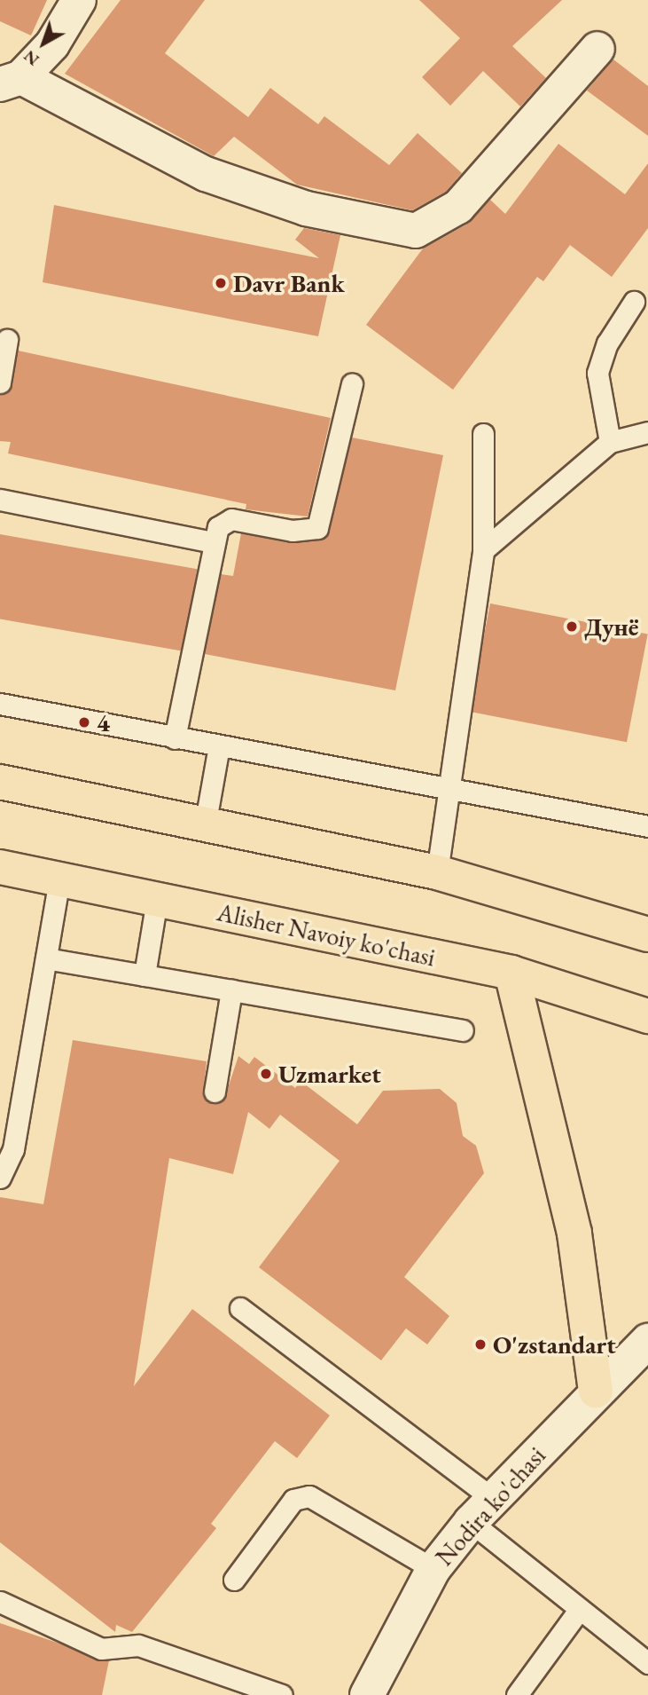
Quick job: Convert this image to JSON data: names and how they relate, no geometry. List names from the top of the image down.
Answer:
{
  "streets": {
    "main road": ["Alisher Navoiy ko'chasi"],
    "street": ["Nodira ko'chasi"]
  },
  "places": [
    "Davr Bank",
    "Дунё",
    "4",
    "Uzmarket",
    "O'zstandart"
  ],
  "north": "bottom left"
}
